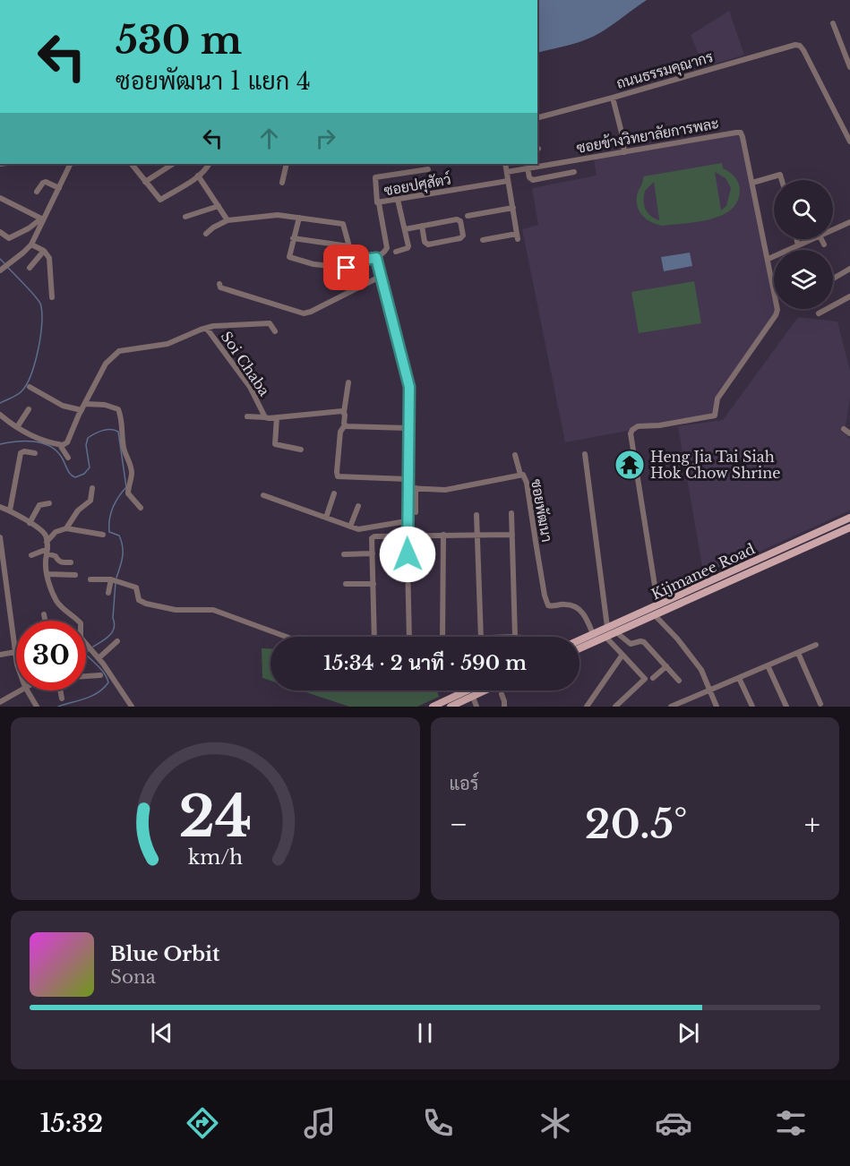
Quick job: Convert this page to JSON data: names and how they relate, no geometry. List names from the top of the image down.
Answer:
{
  "streets": {
    "main road": ["Kijmanee Road"],
    "street": [
      "ถนนธรรมคุณากร",
      "ซอยข้างวิทยาลัยการพละ",
      "ซอยปศุสัตว์",
      "Soi Chaba",
      "ซอยพัฒนา"
    ]
  },
  "crossings": [
    ["ซอยข้างวิทยาลัยการพละ", "Kijmanee Road"],
    ["ซอยพัฒนา", "Kijmanee Road"]
  ],
  "places": {
    "temple": ["Heng Jia Tai Siah Hok Chow Shrine"]
  },
  "page": {
    "turn": ["530 m", "ซอยพัฒนา 1 แยก 4"],
    "limit": "30",
    "trip": "15:34 · 2 นาที · 590 m",
    "tile": "แอร์",
    "heat": ["−", "20.5°", "+"],
    "song": ["Blue Orbit", "Sona"],
    "tabs": "15:32",
    "gauge": ["24", "km/h"]
  }
}
